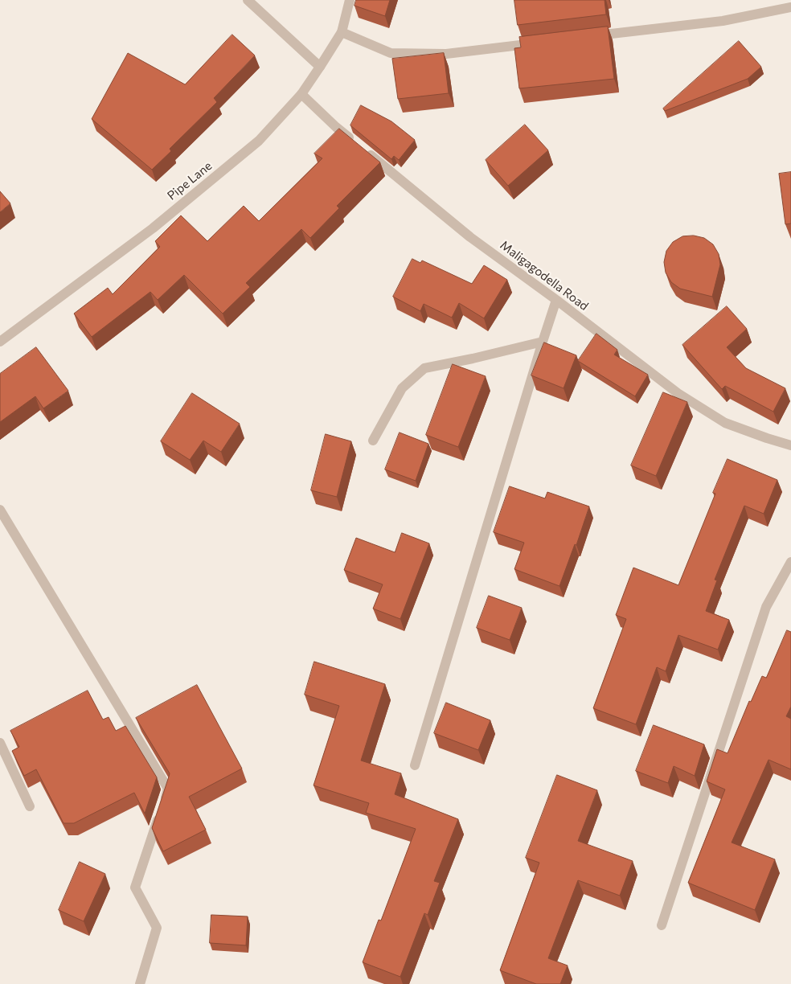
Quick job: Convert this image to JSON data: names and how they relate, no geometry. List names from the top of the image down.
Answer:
{
  "streets": {
    "street": ["Pipe Lane", "Maligagodella Road"]
  },
  "crossings": [
    ["Pipe Lane", "Maligagodella Road"]
  ]
}
